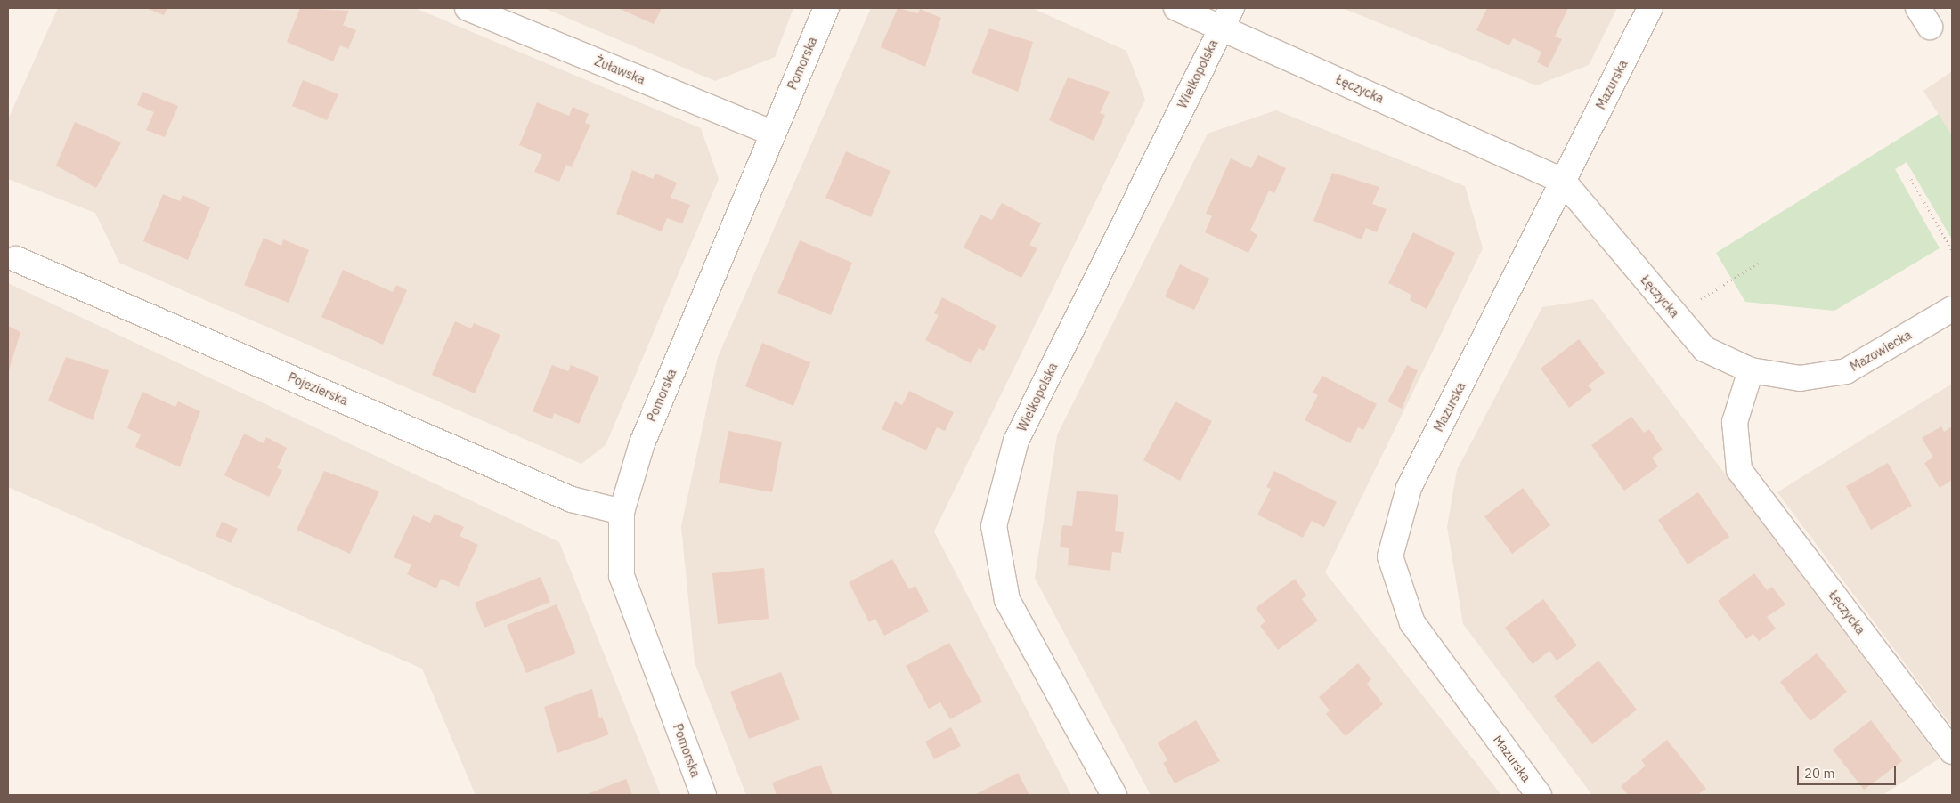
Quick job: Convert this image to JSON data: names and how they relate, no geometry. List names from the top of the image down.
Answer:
{
  "streets": {
    "street": [
      "Pomorska",
      "Żuławska",
      "Wielkopolska",
      "Mazurska",
      "Łęczycka",
      "Mazowiecka",
      "Pojezierska"
    ]
  },
  "crossings": [
    ["Pomorska", "Żuławska"],
    ["Pomorska", "Pojezierska"],
    ["Wielkopolska", "Łęczycka"],
    ["Mazurska", "Łęczycka"],
    ["Łęczycka", "Mazowiecka"]
  ],
  "scale_bar": "20 m"
}
